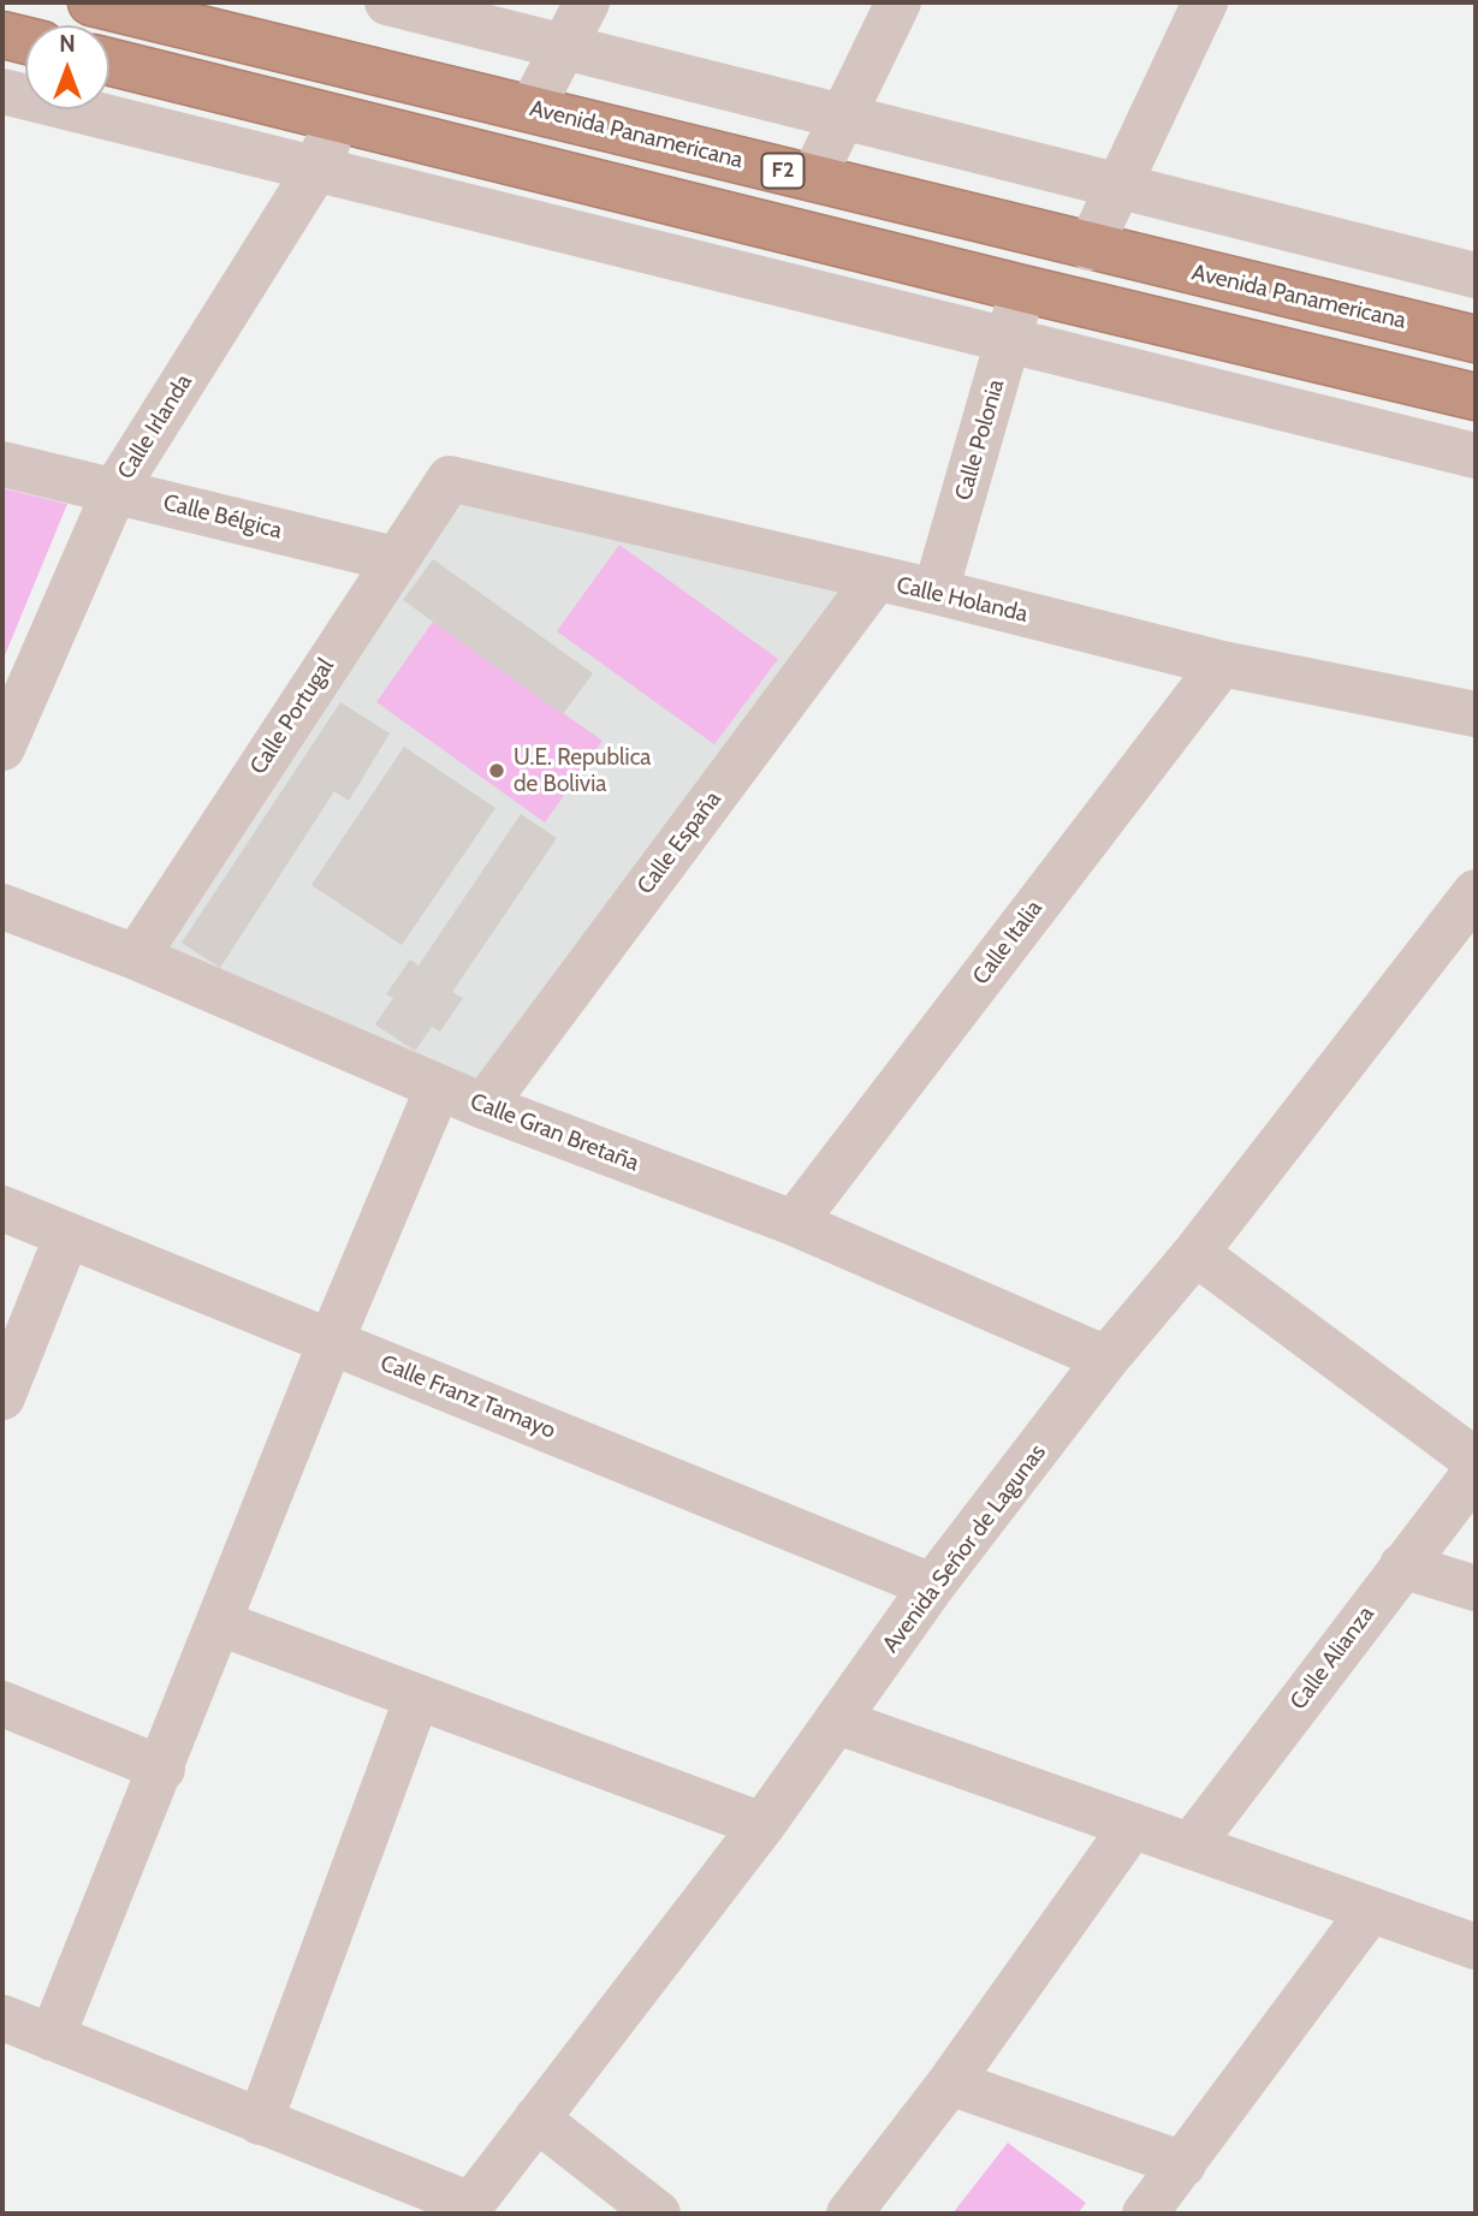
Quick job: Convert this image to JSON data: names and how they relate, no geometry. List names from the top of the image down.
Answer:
{
  "streets": {
    "highway": ["Avenida Panamericana", "F2"],
    "street": [
      "Calle Irlanda",
      "Calle Polonia",
      "Calle Bélgica",
      "Calle Holanda",
      "Calle Portugal",
      "Calle España",
      "Calle Italia",
      "Calle Gran Bretaña",
      "Calle Franz Tamayo",
      "Avenida Señor de Lagunas",
      "Calle Alianza"
    ]
  },
  "crossings": [
    ["Calle Irlanda", "Calle Bélgica"],
    ["Calle Polonia", "Calle Holanda"],
    ["Calle Bélgica", "Calle Portugal"],
    ["Calle Holanda", "Calle Portugal"],
    ["Calle Holanda", "Calle España"],
    ["Calle Holanda", "Calle Italia"],
    ["Calle Portugal", "Calle Gran Bretaña"],
    ["Calle España", "Calle Gran Bretaña"],
    ["Calle Italia", "Calle Gran Bretaña"],
    ["Calle Gran Bretaña", "Avenida Señor de Lagunas"],
    ["Calle Franz Tamayo", "Avenida Señor de Lagunas"]
  ],
  "places": ["U.E. Republica de Bolivia"],
  "north": "top"
}
